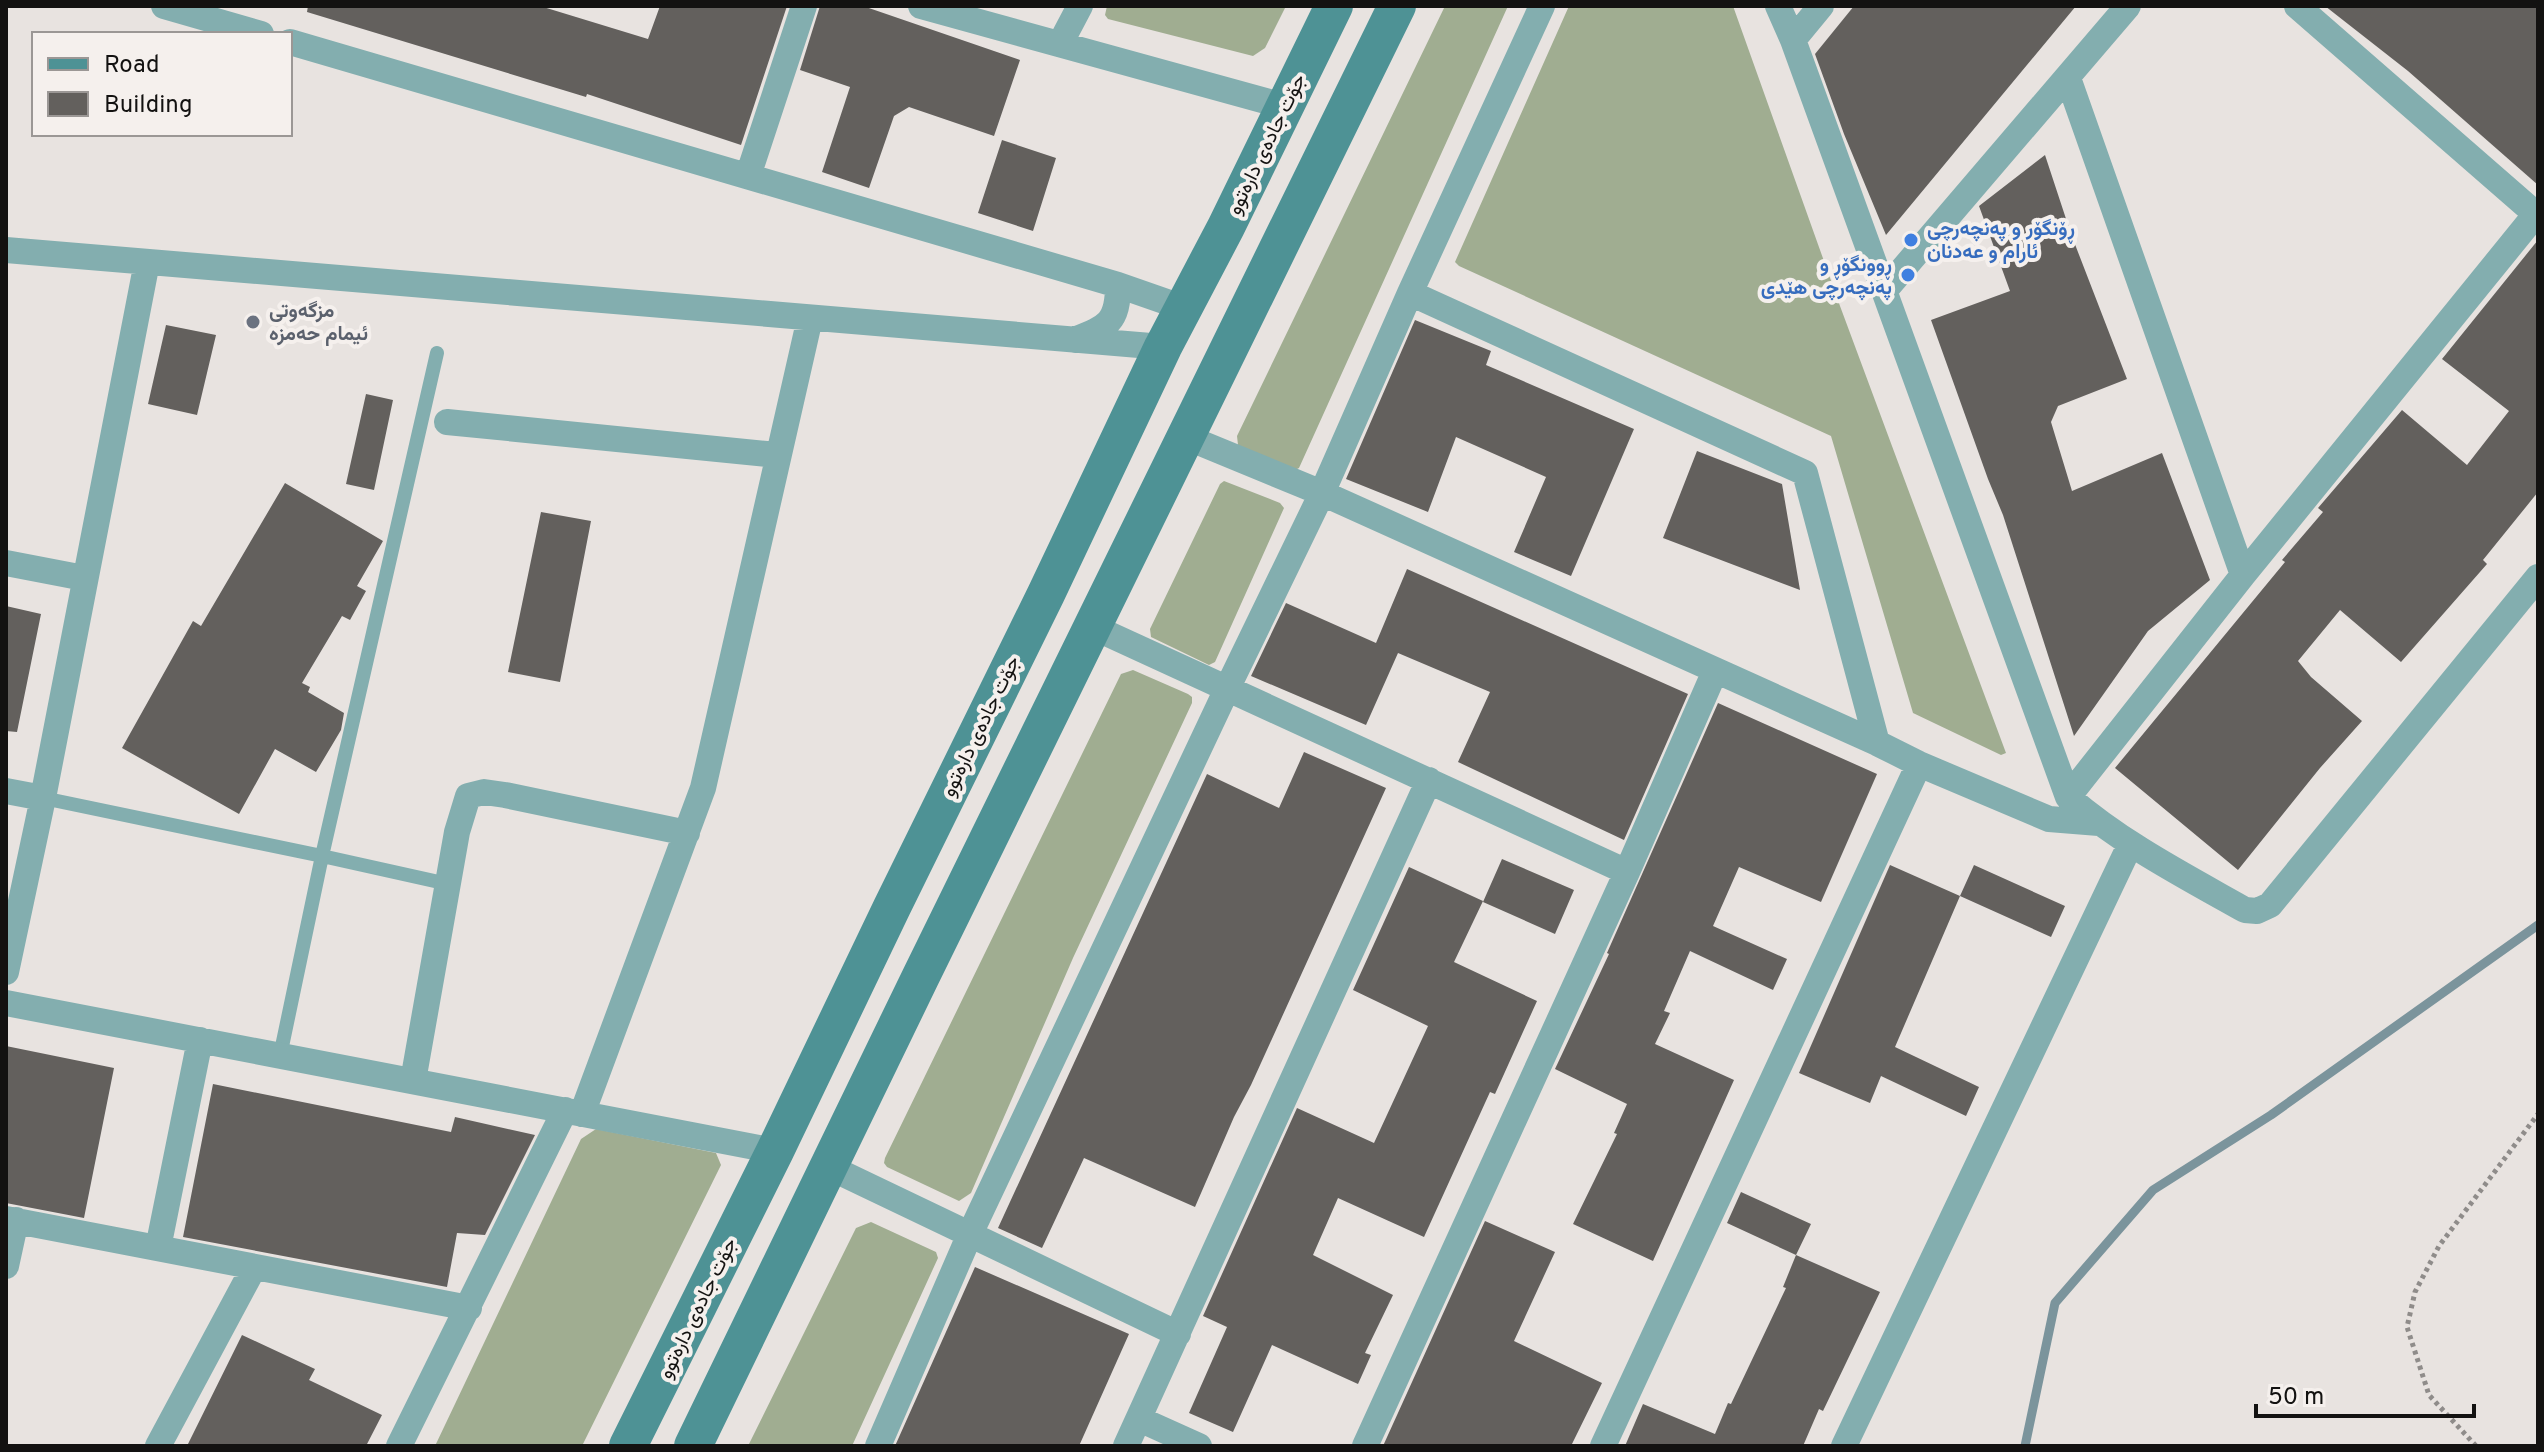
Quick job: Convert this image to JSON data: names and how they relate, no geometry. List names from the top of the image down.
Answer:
{
  "streets": {
    "main road": ["جۆت جادەی دارەتوو"]
  },
  "places": ["ڕۆنگۆڕ و پەنچەرچی ئارام و عەدنان", "ڕوونگۆڕ و پەنچەرچی هێدی", "مزگەوتی ئیمام حەمزە"],
  "legend": ["Road", "Building"],
  "scale_bar": "50 m"
}
